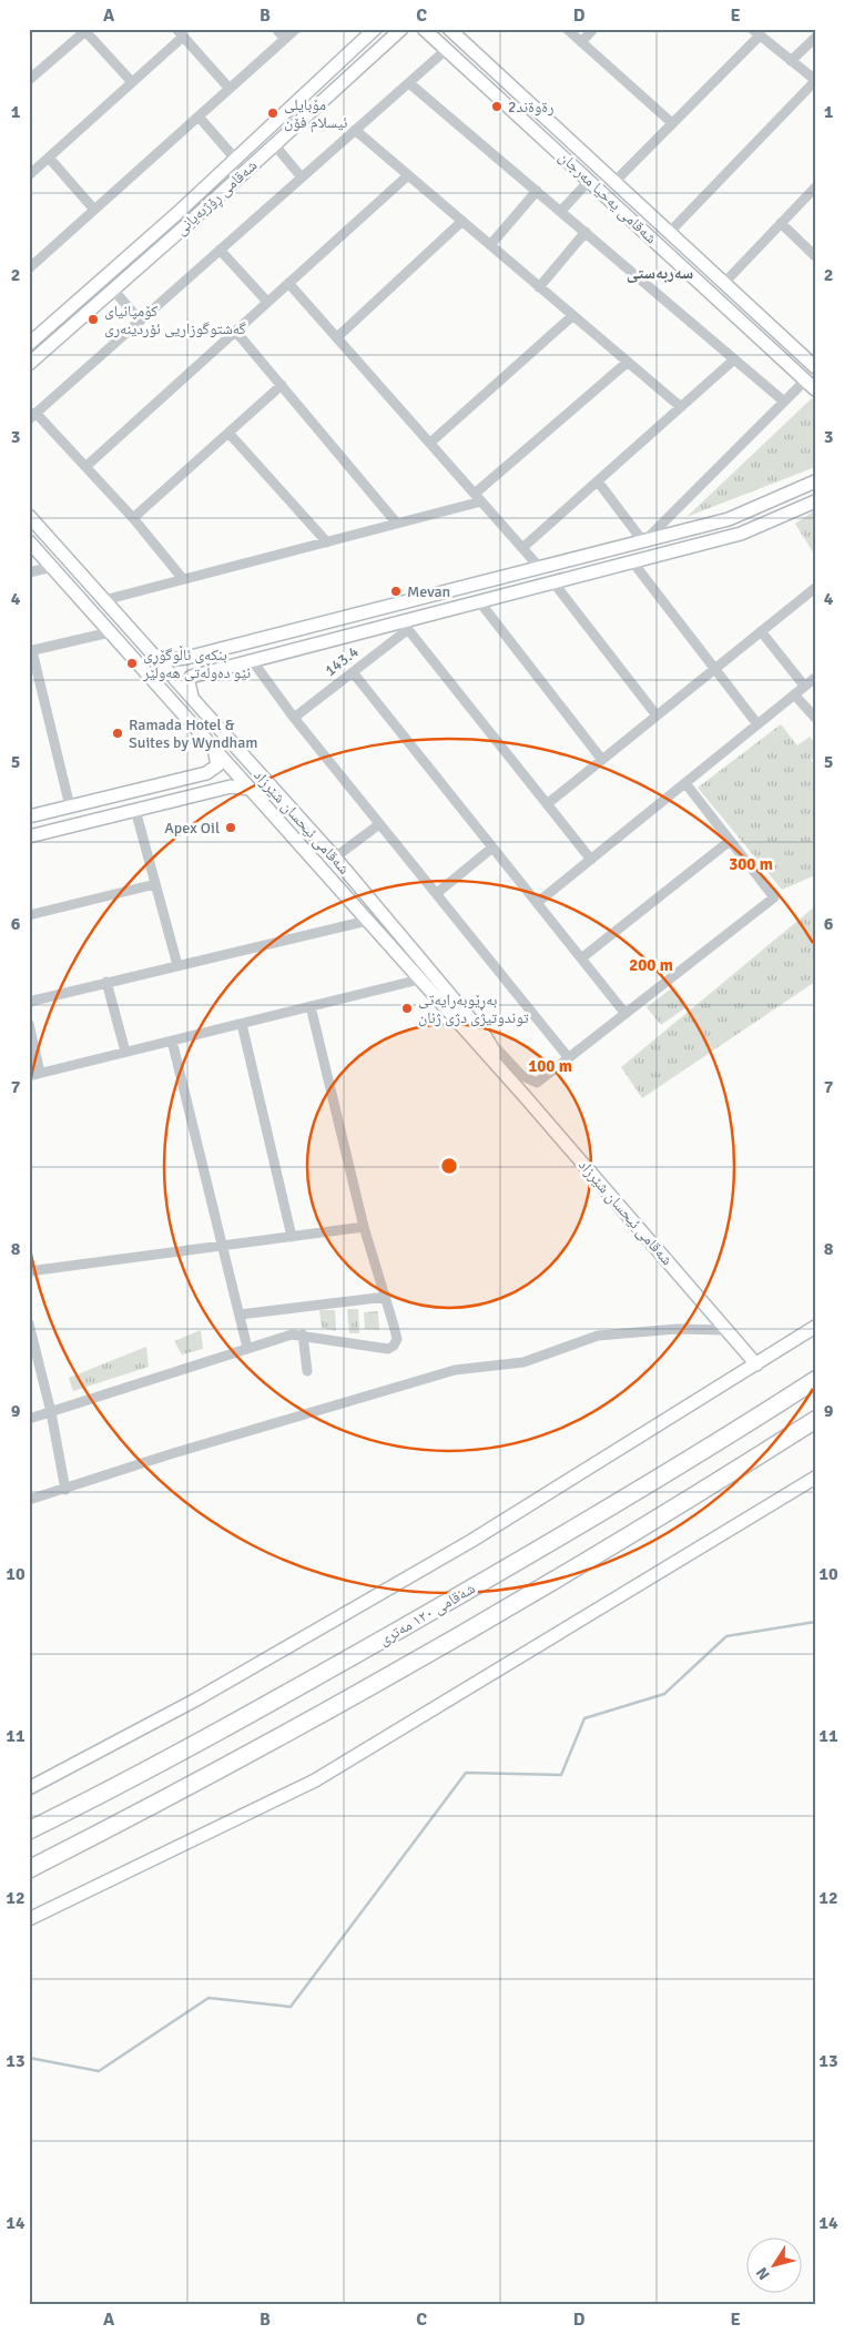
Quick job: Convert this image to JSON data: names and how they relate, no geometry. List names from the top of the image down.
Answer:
{
  "streets": {
    "highway": ["شەقامی ١٢٠ مەتری"],
    "street": [
      "شەقامی ڕۆژبەیانی",
      "شەقامی یەحیا مەرجان",
      "143.4",
      "شەقامی ئیحسان شێرزاد"
    ]
  },
  "districts": ["سه‌ربه‌ستی"],
  "places": [
    "رةوةند2",
    "مۆبایلی ئیسلام فۆن",
    "کۆمپانیای گەشتوگوزاریی ئۆردینەری",
    "Mevan",
    "بنکەی ئاڵوگۆڕی نێو دەوڵەتی هەولێر",
    "Ramada Hotel & Suites by Wyndham",
    "Apex Oil",
    "بەڕێوبەرایەتی توندوتیژی دژی ژنان"
  ],
  "north": "bottom left",
  "grid": {
    "columns": [
      "A",
      "B",
      "C",
      "D",
      "E"
    ],
    "rows": [
      "1",
      "2",
      "3",
      "4",
      "5",
      "6",
      "7",
      "8",
      "9",
      "10",
      "11",
      "12",
      "13",
      "14"
    ]
  },
  "rings": ["300 m", "200 m", "100 m"]
}
